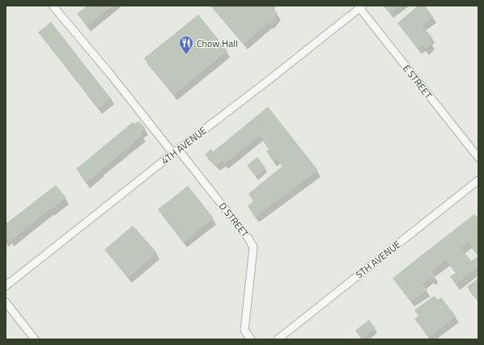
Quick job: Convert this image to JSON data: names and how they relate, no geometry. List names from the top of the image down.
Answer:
{
  "streets": {
    "street": [
      "E STREET",
      "4TH AVENUE",
      "D STREET",
      "5TH AVENUE"
    ]
  },
  "crossings": [
    ["E STREET", "4TH AVENUE"],
    ["4TH AVENUE", "D STREET"]
  ],
  "places": {
    "restaurant": ["Chow Hall"]
  }
}
